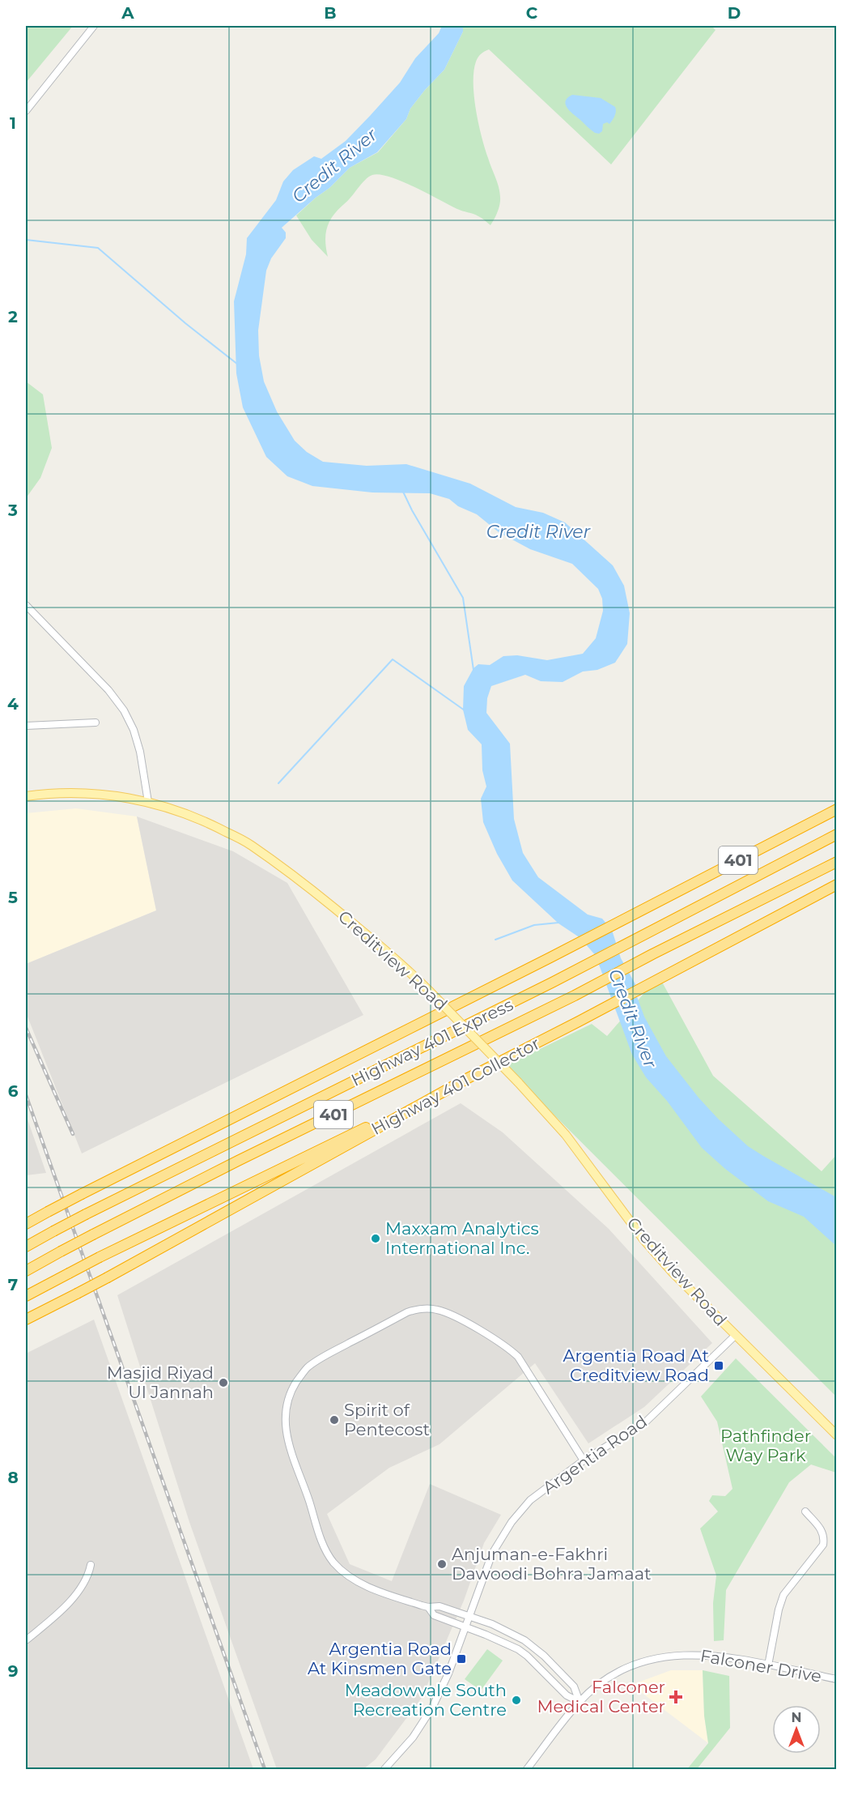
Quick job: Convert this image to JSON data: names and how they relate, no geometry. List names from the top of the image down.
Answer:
{
  "streets": {
    "highway": ["401", "Highway 401 Express", "Highway 401 Collector"],
    "main road": ["Creditview Road"],
    "street": ["Argentia Road", "Falconer Drive"]
  },
  "crossings": [
    ["Creditview Road", "Argentia Road"]
  ],
  "water": ["Credit River"],
  "parks": ["Pathfinder Way Park"],
  "places": {
    "other": [
      "Maxxam Analytics International Inc.",
      "Masjid Riyad Ul Jannah",
      "Spirit of Pentecost",
      "Anjuman-e-Fakhri Dawoodi Bohra Jamaat",
      "Meadowvale South Recreation Centre"
    ],
    "transit": ["Argentia Road At Creditview Road", "Argentia Road At Kinsmen Gate"],
    "health": ["Falconer Medical Center"]
  },
  "north": "top",
  "grid": {
    "columns": [
      "A",
      "B",
      "C",
      "D"
    ],
    "rows": [
      "1",
      "2",
      "3",
      "4",
      "5",
      "6",
      "7",
      "8",
      "9"
    ]
  }
}
